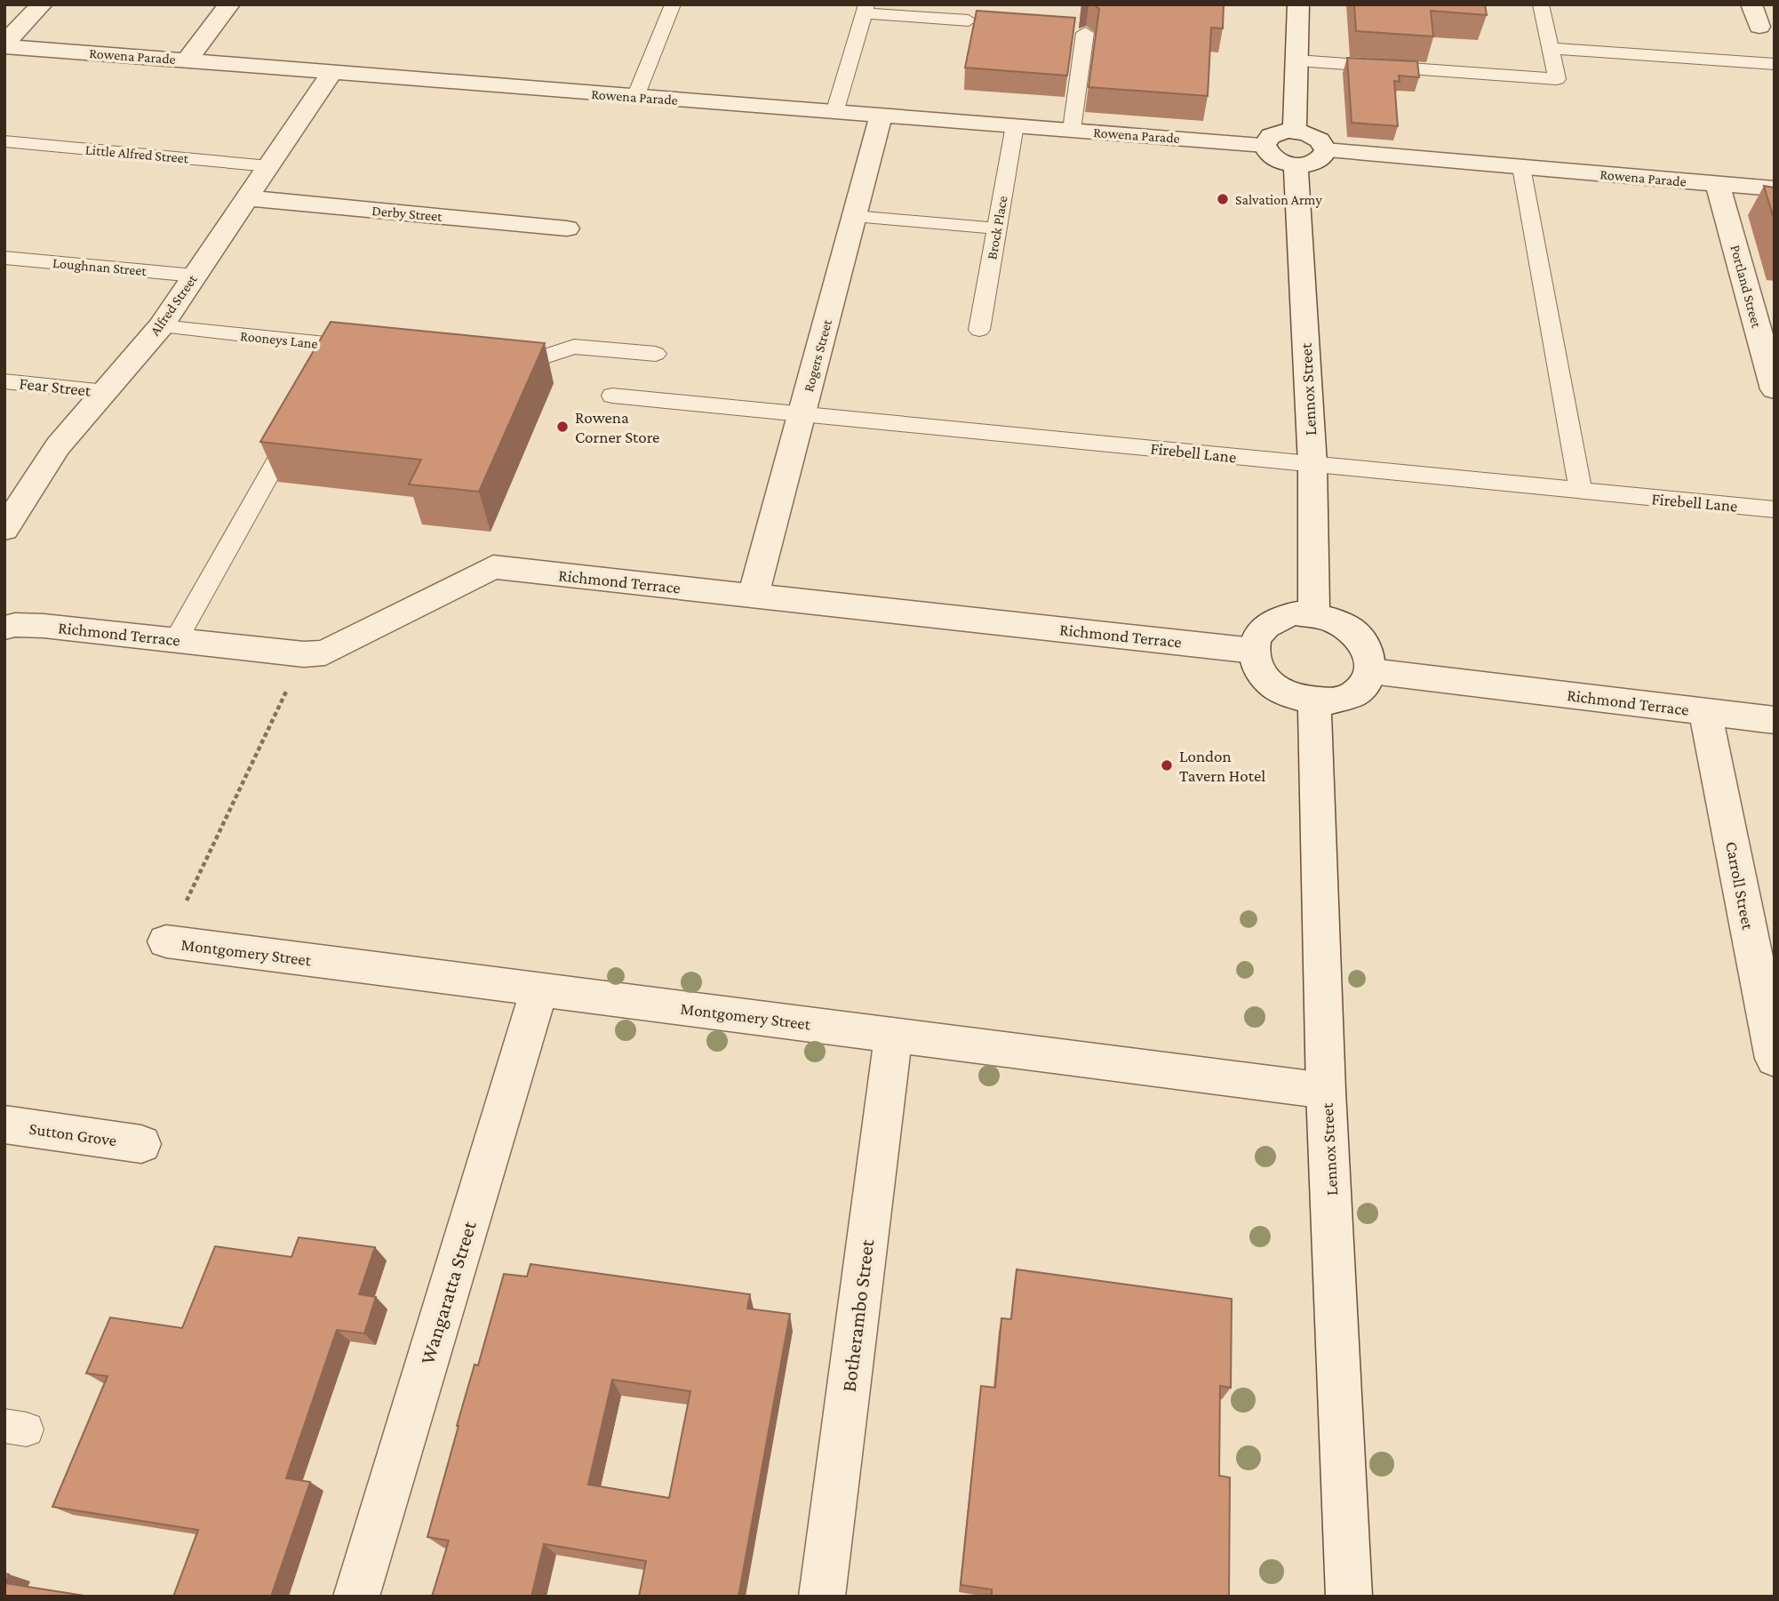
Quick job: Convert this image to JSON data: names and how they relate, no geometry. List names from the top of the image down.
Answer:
{
  "streets": {
    "street": [
      "Rowena Parade",
      "Derby Street",
      "Portland Street",
      "Alfred Street",
      "Rogers Street",
      "Lennox Street",
      "Richmond Terrace",
      "Carroll Street",
      "Montgomery Street",
      "Sutton Grove",
      "Wangaratta Street",
      "Botherambo Street"
    ],
    "lane": [
      "Little Alfred Street",
      "Brock Place",
      "Loughnan Street",
      "Rooneys Lane",
      "Fear Street",
      "Firebell Lane"
    ]
  },
  "crossings": [
    ["Rowena Parade", "Brock Place"],
    ["Rowena Parade", "Portland Street"],
    ["Rowena Parade", "Alfred Street"],
    ["Rowena Parade", "Rogers Street"],
    ["Little Alfred Street", "Alfred Street"],
    ["Derby Street", "Alfred Street"],
    ["Loughnan Street", "Alfred Street"],
    ["Alfred Street", "Rooneys Lane"],
    ["Alfred Street", "Fear Street"],
    ["Rogers Street", "Firebell Lane"],
    ["Rogers Street", "Richmond Terrace"],
    ["Lennox Street", "Firebell Lane"],
    ["Lennox Street", "Richmond Terrace"],
    ["Lennox Street", "Montgomery Street"],
    ["Richmond Terrace", "Carroll Street"],
    ["Montgomery Street", "Wangaratta Street"],
    ["Montgomery Street", "Botherambo Street"]
  ],
  "places": ["Salvation Army", "Rowena Corner Store", "London Tavern Hotel"]
}
